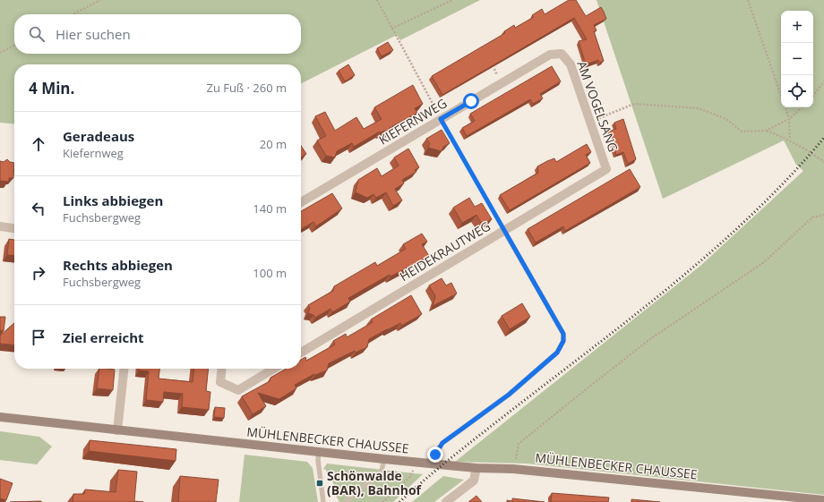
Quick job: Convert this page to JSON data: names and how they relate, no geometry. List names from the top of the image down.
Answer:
{
  "streets": {
    "main road": ["MÜHLENBECKER CHAUSSEE"],
    "street": ["AM VOGELSANG", "KIEFERNWEG", "HEIDEKRAUTWEG"]
  },
  "crossings": [
    ["AM VOGELSANG", "KIEFERNWEG"],
    ["AM VOGELSANG", "HEIDEKRAUTWEG"]
  ],
  "places": {
    "transit": ["Schönwalde (BAR), Bahnhof"]
  },
  "page": {
    "map_buttons": ["+", "−"],
    "search": "Hier suchen",
    "heading": ["4 Min.", "Zu Fuß · 260 m"],
    "list": [
      ["Geradeaus", "Kiefernweg", "20 m"],
      ["Links abbiegen", "Fuchsbergweg", "140 m"],
      ["Rechts abbiegen", "Fuchsbergweg", "100 m"],
      "Ziel erreicht"
    ]
  }
}
